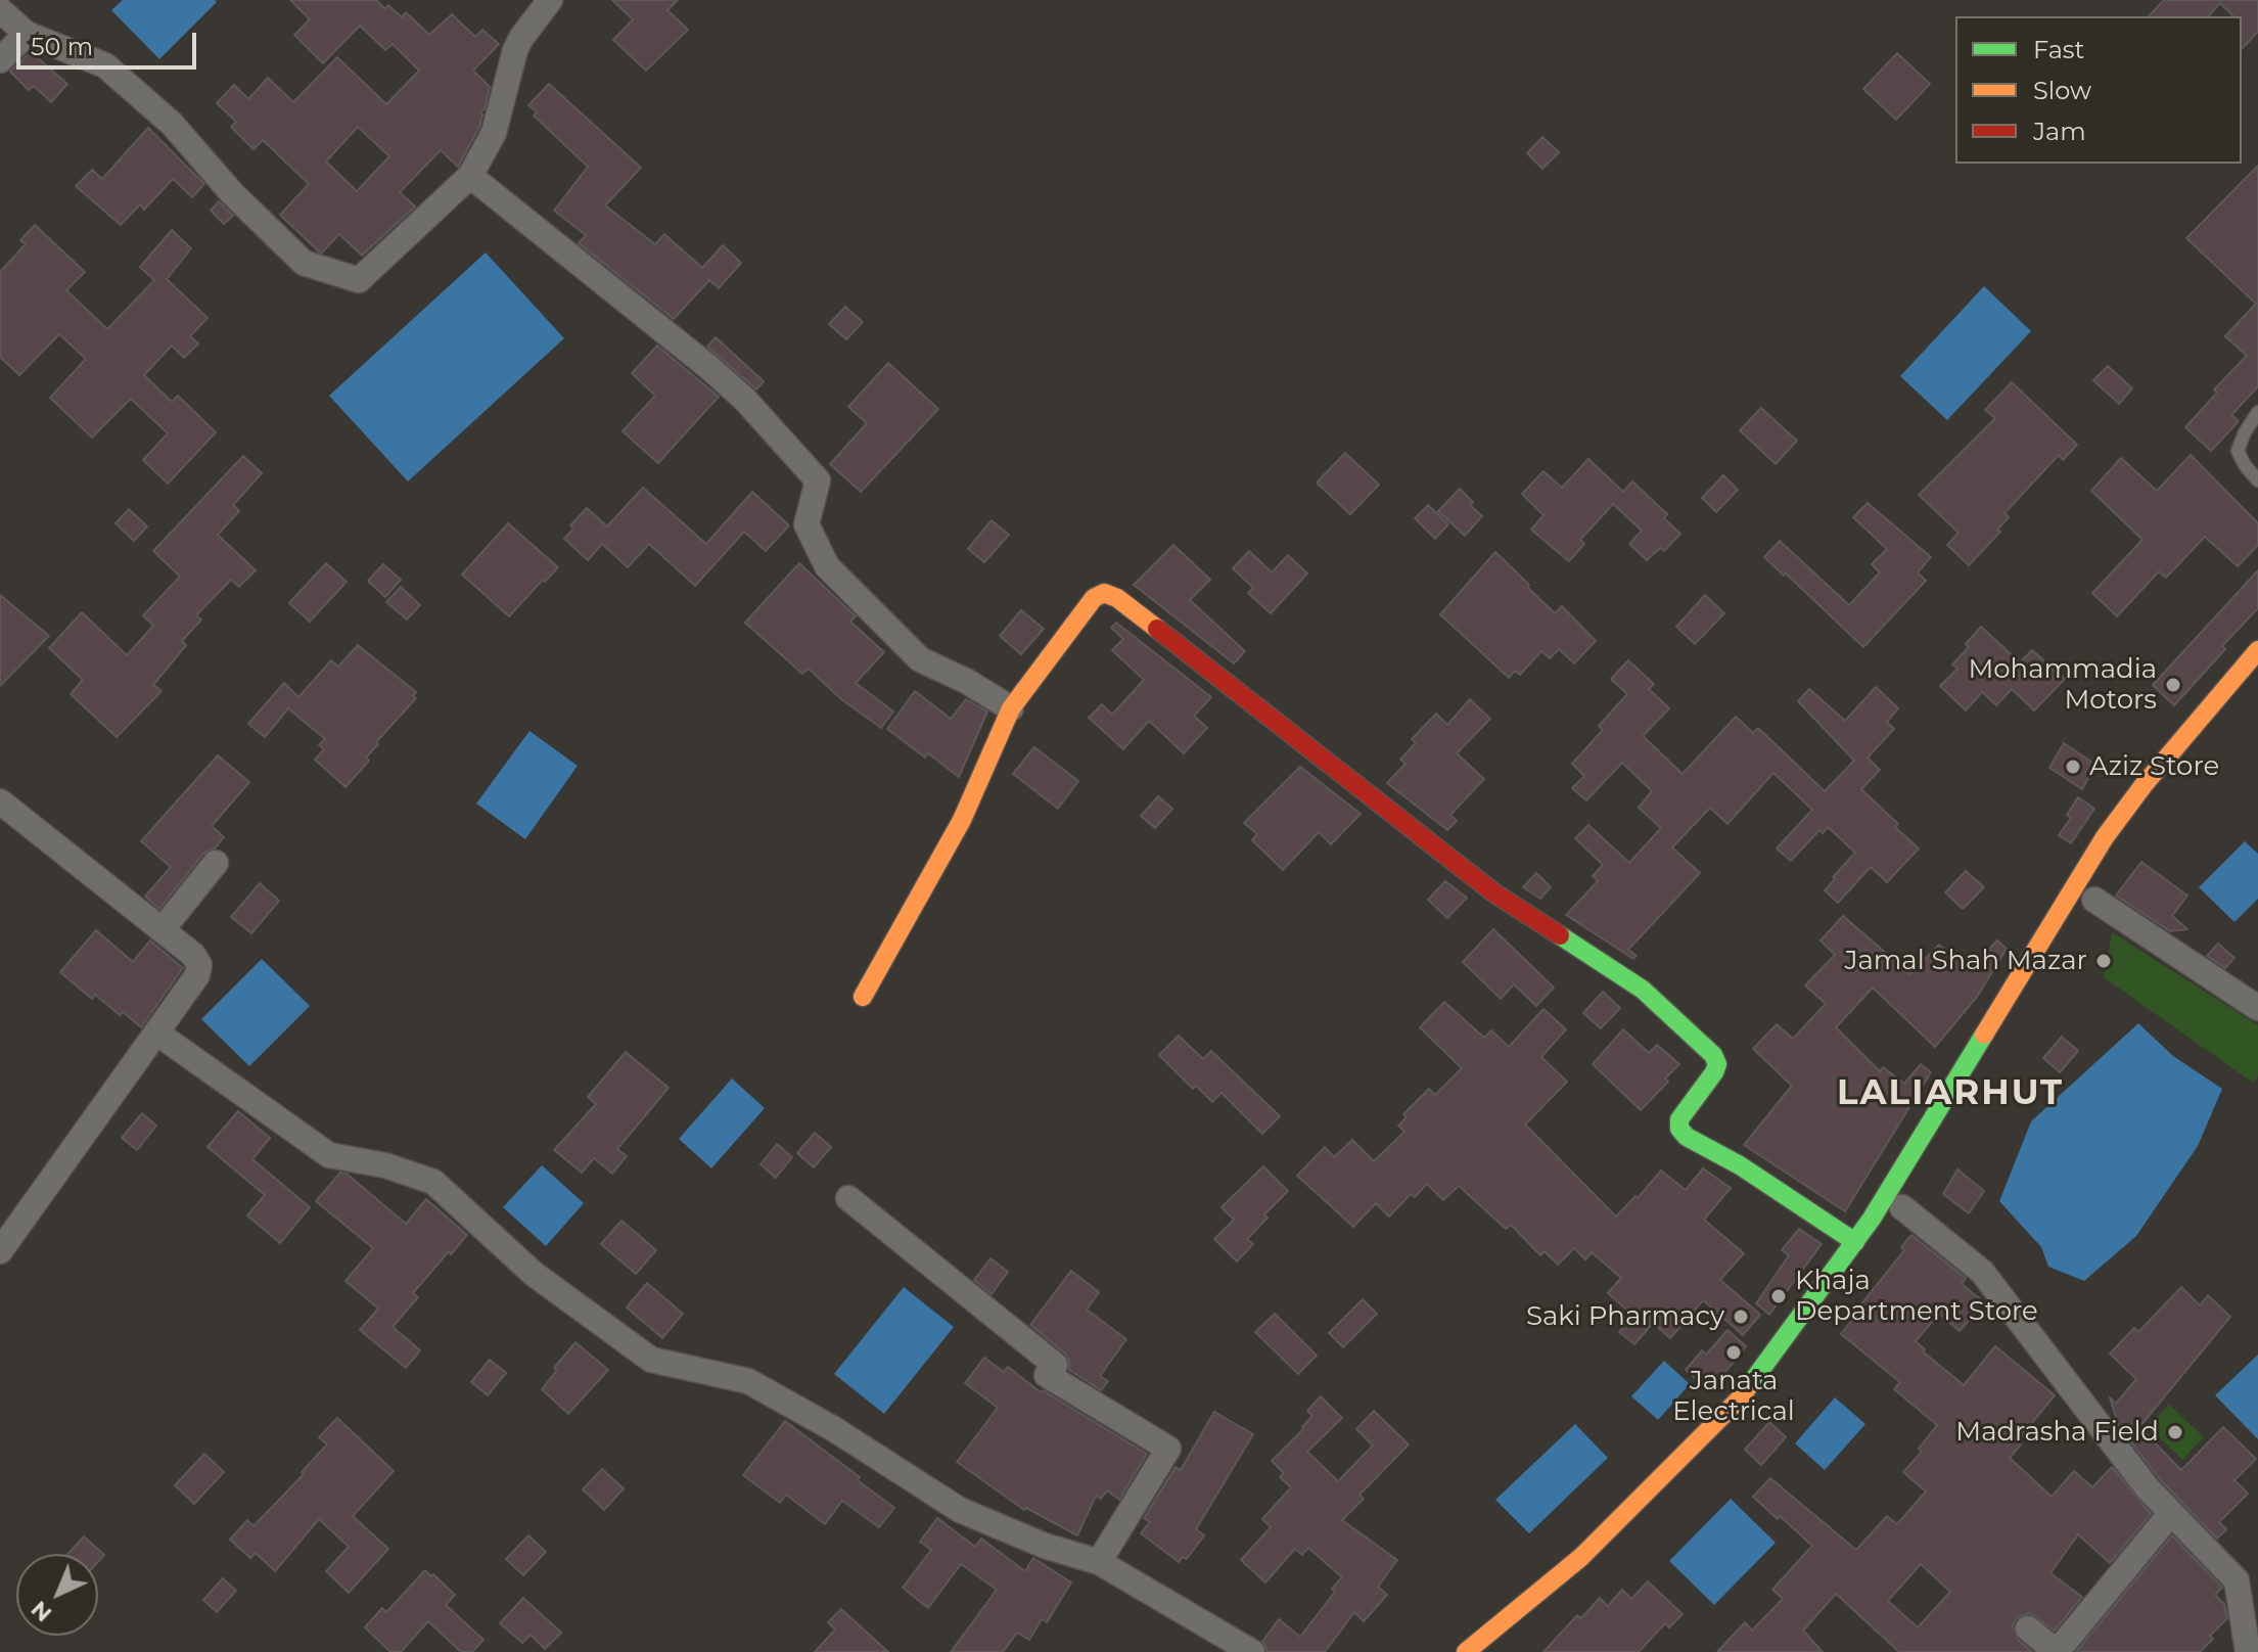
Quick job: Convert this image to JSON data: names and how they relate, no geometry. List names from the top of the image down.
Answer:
{
  "districts": ["LALIARHUT"],
  "places": [
    "Mohammadia Motors",
    "Aziz Store",
    "Jamal Shah Mazar",
    "Khaja Department Store",
    "Saki Pharmacy",
    "Janata Electrical",
    "Madrasha Field"
  ],
  "legend": ["Fast", "Slow", "Jam"],
  "scale_bar": "50 m",
  "north": "bottom left"
}
